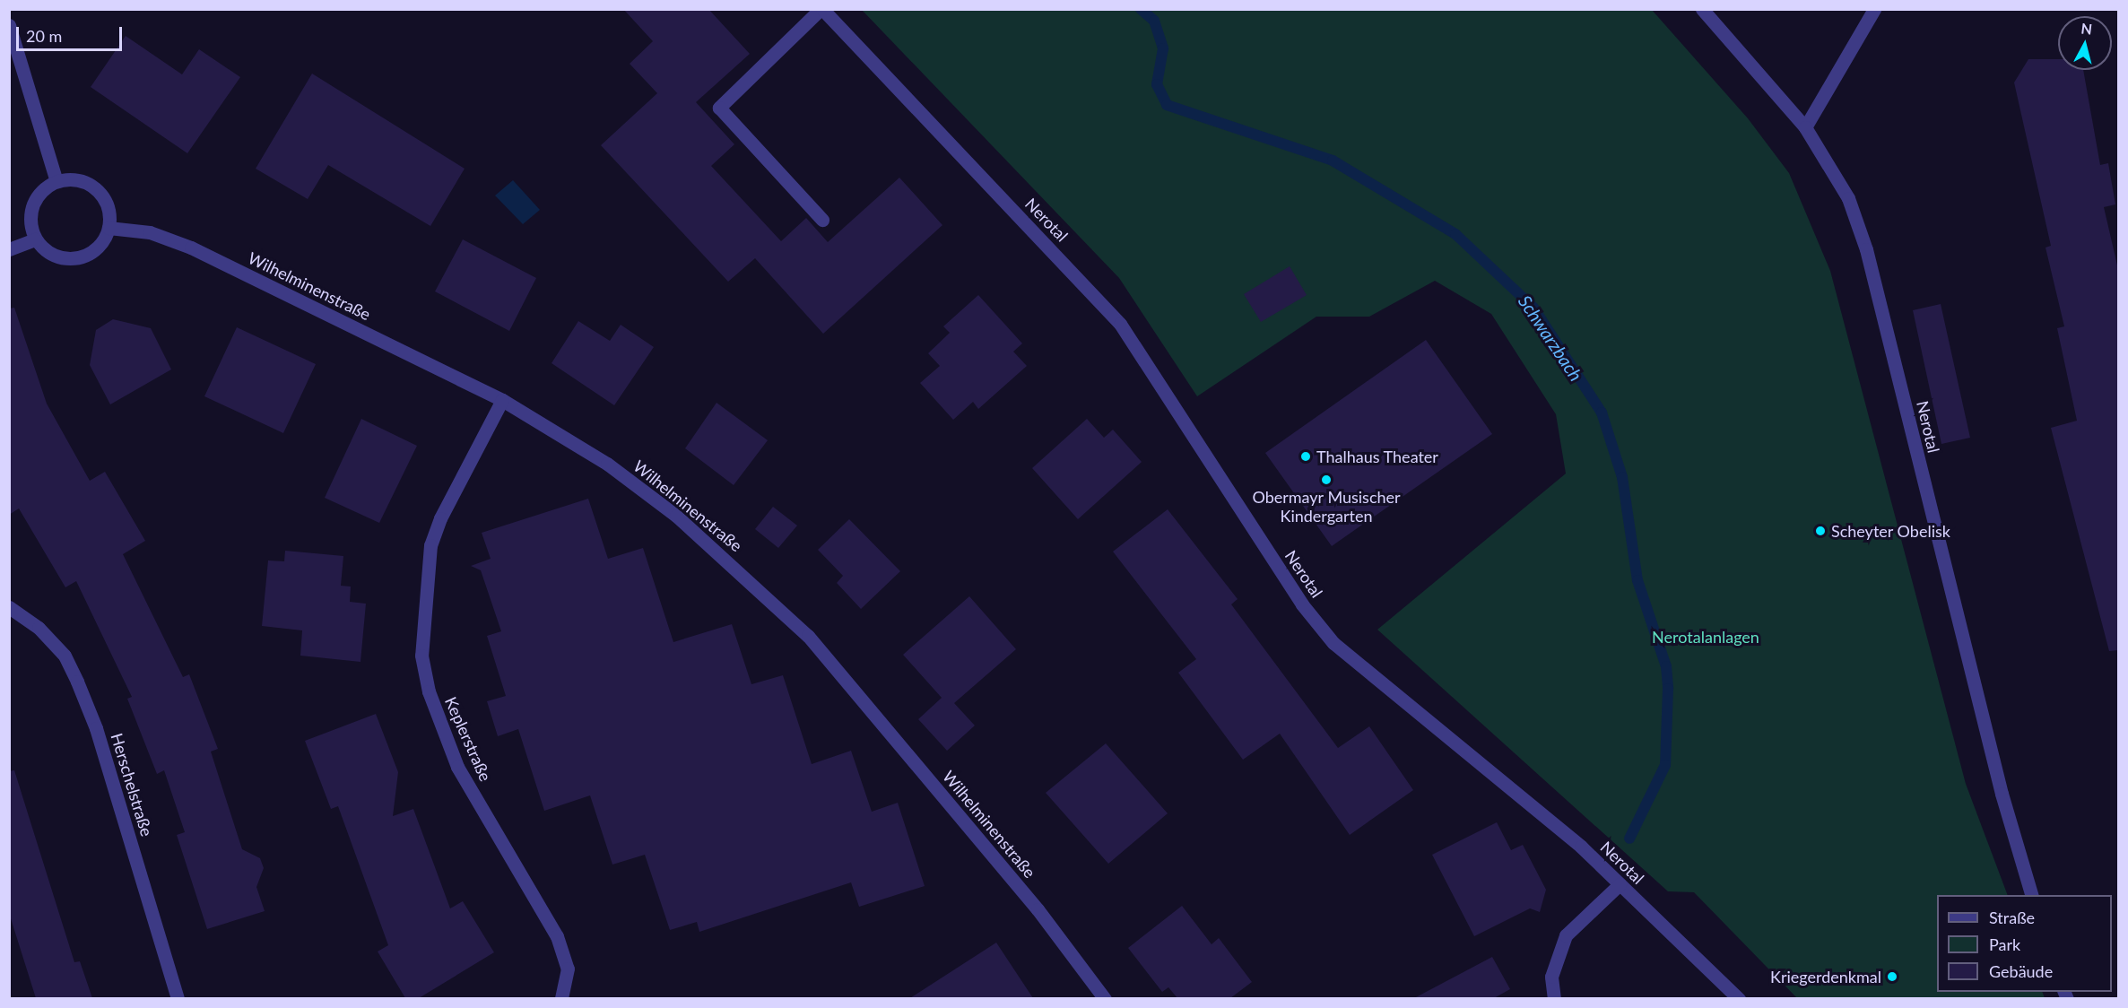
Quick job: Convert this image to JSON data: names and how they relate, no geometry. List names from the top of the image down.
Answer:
{
  "streets": {
    "street": [
      "Nerotal",
      "Wilhelminenstraße",
      "Keplerstraße",
      "Herschelstraße"
    ]
  },
  "crossings": [
    ["Wilhelminenstraße", "Keplerstraße"]
  ],
  "water": ["Schwarzbach"],
  "parks": ["Nerotalanlagen"],
  "places": [
    "Thalhaus Theater",
    "Obermayr Musischer Kindergarten",
    "Scheyter Obelisk",
    "Kriegerdenkmal"
  ],
  "legend": ["Straße", "Park", "Gebäude"],
  "scale_bar": "20 m",
  "north": "top"
}
